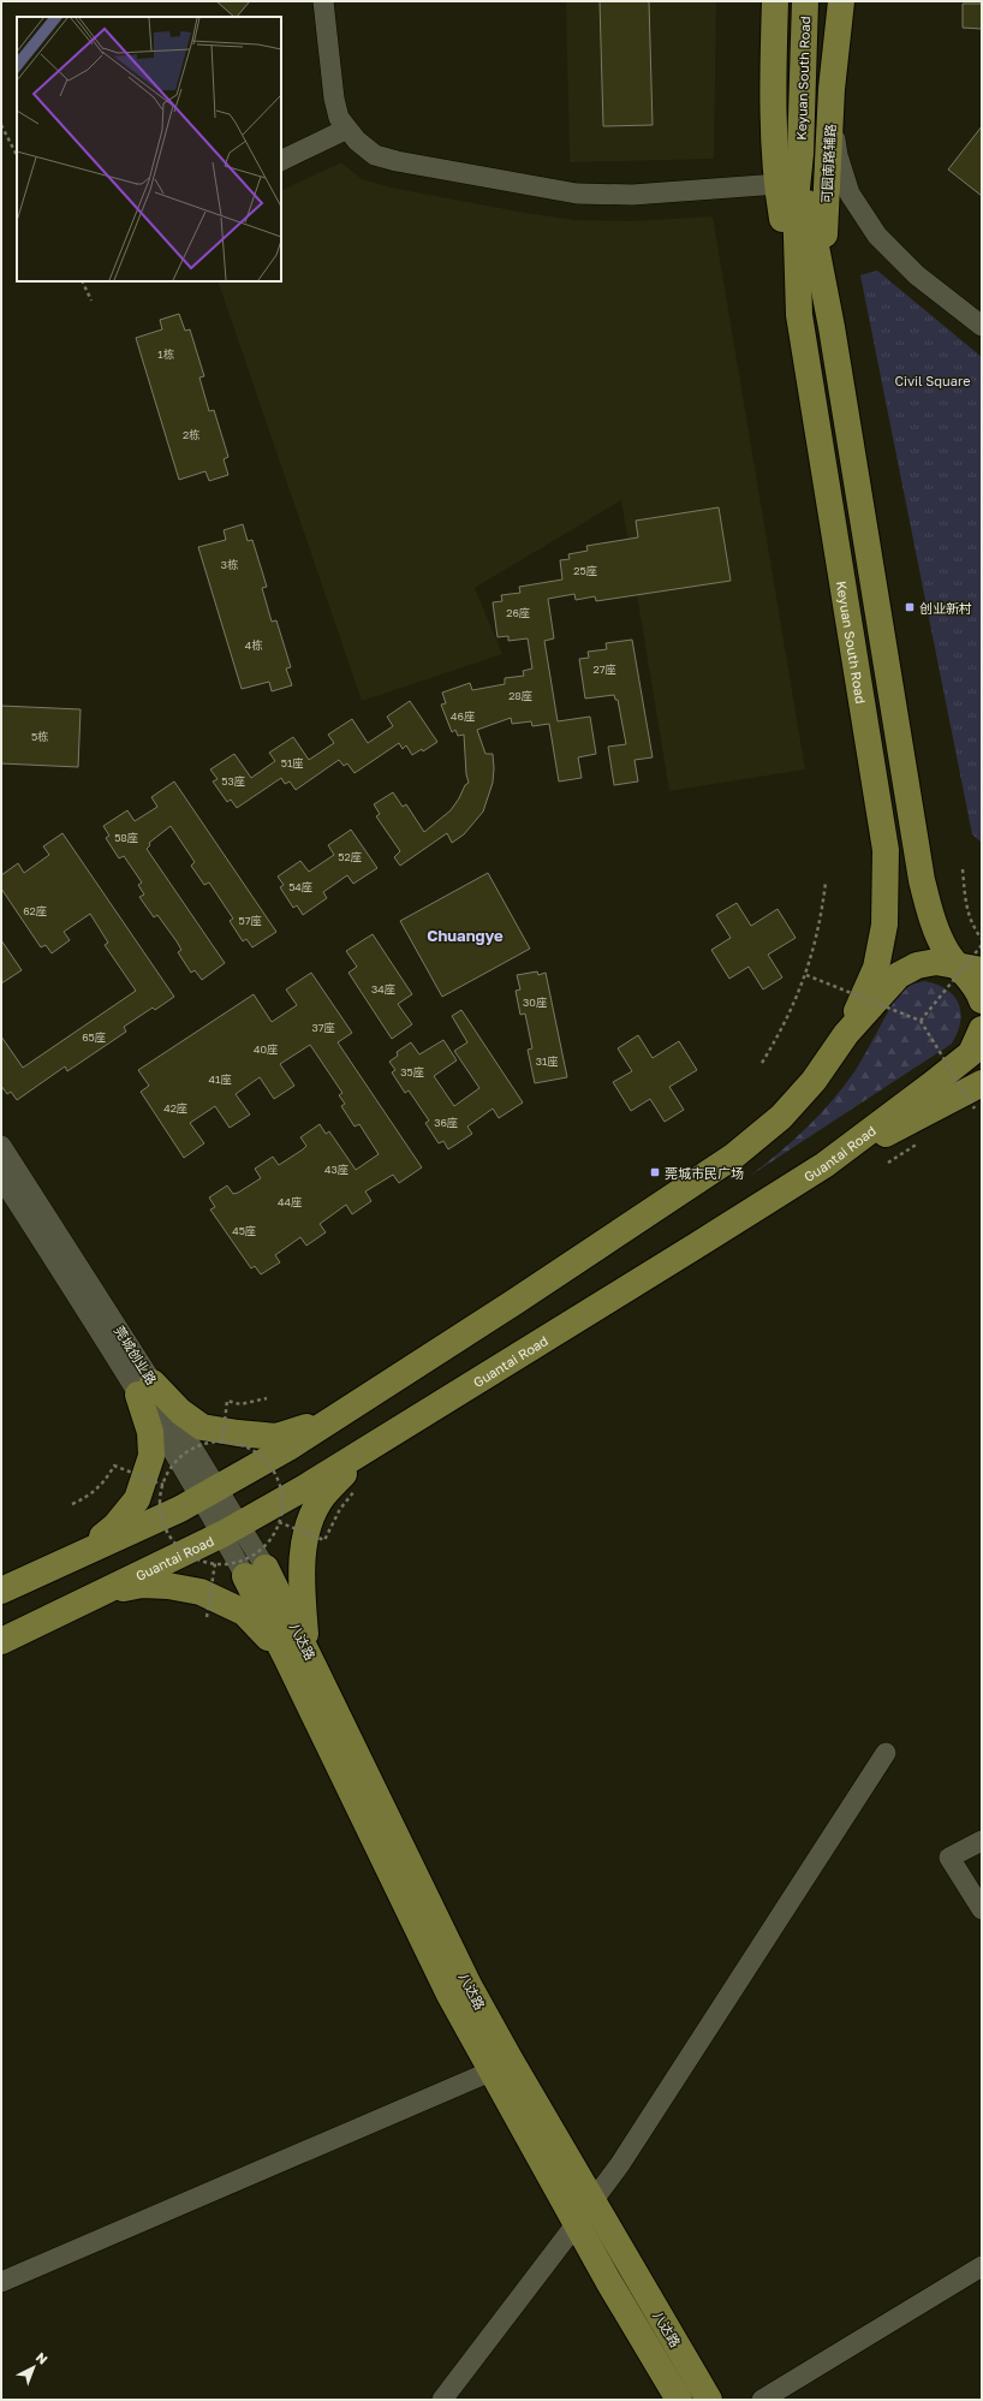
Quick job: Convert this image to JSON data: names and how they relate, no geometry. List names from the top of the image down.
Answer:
{
  "streets": {
    "main road": [
      "Keyuan South Road",
      "可园南路辅路",
      "Guantai Road",
      "八达路"
    ],
    "street": ["莞城创业路"]
  },
  "crossings": [
    ["Guantai Road", "莞城创业路"],
    ["莞城创业路", "八达路"]
  ],
  "districts": ["Chuangye"],
  "parks": ["Civil Square"],
  "places": {
    "transit": ["创业新村", "莞城市民广场"]
  },
  "house_numbers": [
    "1栋",
    "2栋",
    "3栋",
    "25座",
    "26座",
    "4栋",
    "27座",
    "28座",
    "46座",
    "5栋",
    "51座",
    "53座",
    "58座",
    "52座",
    "54座",
    "62座",
    "57座",
    "34座",
    "30座",
    "37座",
    "65座",
    "40座",
    "31座",
    "35座",
    "41座",
    "42座",
    "36座",
    "43座",
    "44座",
    "45座"
  ],
  "north": "top right"
}
